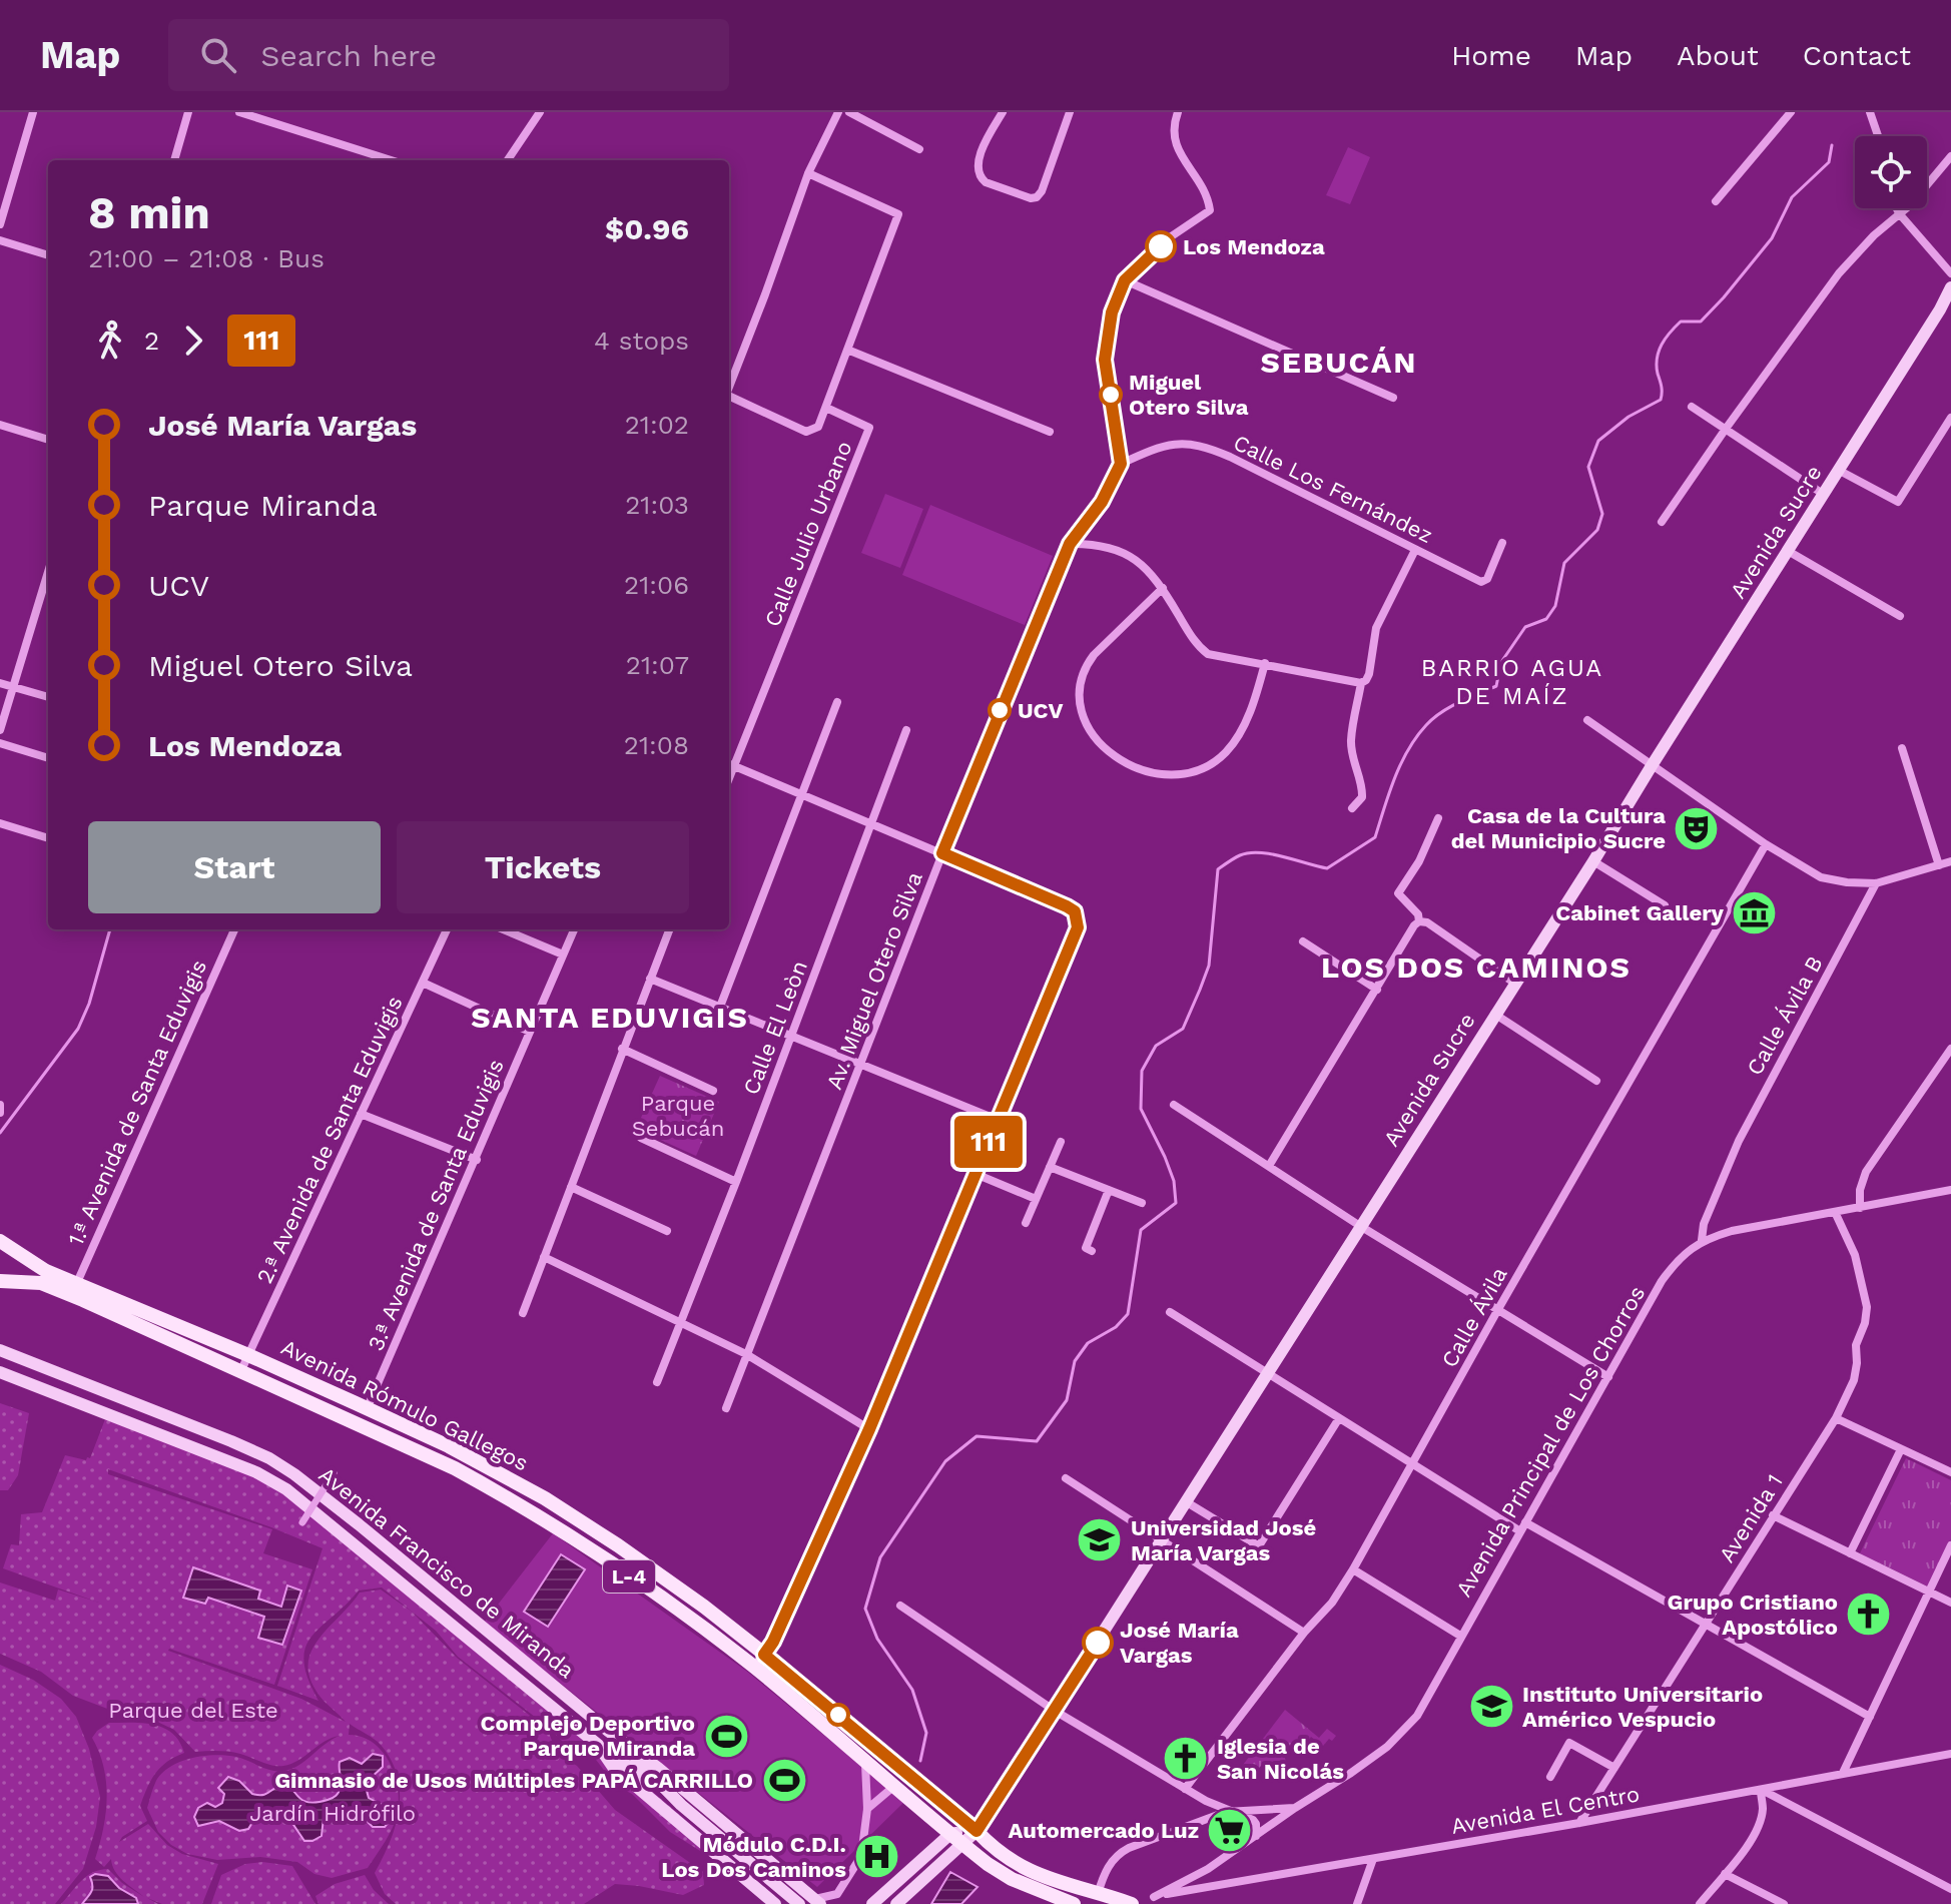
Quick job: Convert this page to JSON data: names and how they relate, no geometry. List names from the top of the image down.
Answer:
{
  "streets": {
    "main road": [
      "Avenida Sucre",
      "Avenida Rómulo Gallegos",
      "Avenida Francisco de Miranda",
      "L-4"
    ],
    "street": [
      "Calle Los Fernández",
      "Calle Julio Urbano",
      "Av. Miguel Otero Silva",
      "Calle Ávila B",
      "Calle El Leòn",
      "1.ª Avenida de Santa Eduvigis",
      "2.ª Avenida de Santa Eduvigis",
      "3.ª Avenida de Santa Eduvigis",
      "Calle Ávila",
      "Avenida Principal de Los Chorros",
      "Avenida 1",
      "Avenida El Centro"
    ]
  },
  "crossings": [
    ["Calle Los Fernández", "Av. Miguel Otero Silva"],
    ["Avenida Sucre", "L-4"],
    ["Calle Ávila B", "Avenida Principal de Los Chorros"],
    ["1.ª Avenida de Santa Eduvigis", "Avenida Rómulo Gallegos"],
    ["2.ª Avenida de Santa Eduvigis", "Avenida Rómulo Gallegos"],
    ["3.ª Avenida de Santa Eduvigis", "Avenida Rómulo Gallegos"],
    ["Avenida Rómulo Gallegos", "L-4"],
    ["Avenida Principal de Los Chorros", "Avenida 1"],
    ["Avenida Principal de Los Chorros", "Avenida El Centro"],
    ["Avenida 1", "Avenida El Centro"]
  ],
  "districts": [
    "SEBUCÁN",
    "BARRIO AGUA DE MAÍZ",
    "LOS DOS CAMINOS",
    "SANTA EDUVIGIS"
  ],
  "parks": ["Parque Sebucán", "Parque del Este", "Jardín Hidrófilo"],
  "places": {
    "other": [
      "Los Mendoza",
      "Miguel Otero Silva",
      "UCV",
      "José María Vargas"
    ],
    "theatre": ["Casa de la Cultura del Municipio Sucre"],
    "museum": ["Cabinet Gallery"],
    "school or university": ["Universidad José María Vargas", "Instituto Universitario Américo Vespucio"],
    "church": ["Grupo Cristiano Apostólico", "Iglesia de San Nicolás"],
    "sports": ["Complejo Deportivo Parque Miranda", "Gimnasio de Usos Múltiples PAPÁ CARRILLO"],
    "supermarket": ["Automercado Luz"],
    "hospital": ["Módulo C.D.I. Los Dos Caminos"]
  },
  "lines": ["bus line 111"],
  "page": {
    "header": "Map",
    "search": "Search here",
    "nav": [
      "Home",
      "Map",
      "About",
      "Contact"
    ],
    "on_map": "111",
    "heading": ["8 min", "21:00 – 21:08 · Bus", "$0.96"],
    "legs": ["2", "111", "4 stops"],
    "list": [
      {
        "name": "José María Vargas",
        "value": "21:02"
      },
      {
        "name": "Parque Miranda",
        "value": "21:03"
      },
      {
        "name": "UCV",
        "value": "21:06"
      },
      {
        "name": "Miguel Otero Silva",
        "value": "21:07"
      },
      {
        "name": "Los Mendoza",
        "value": "21:08"
      }
    ],
    "buttons": ["Start", "Tickets"]
  }
}
